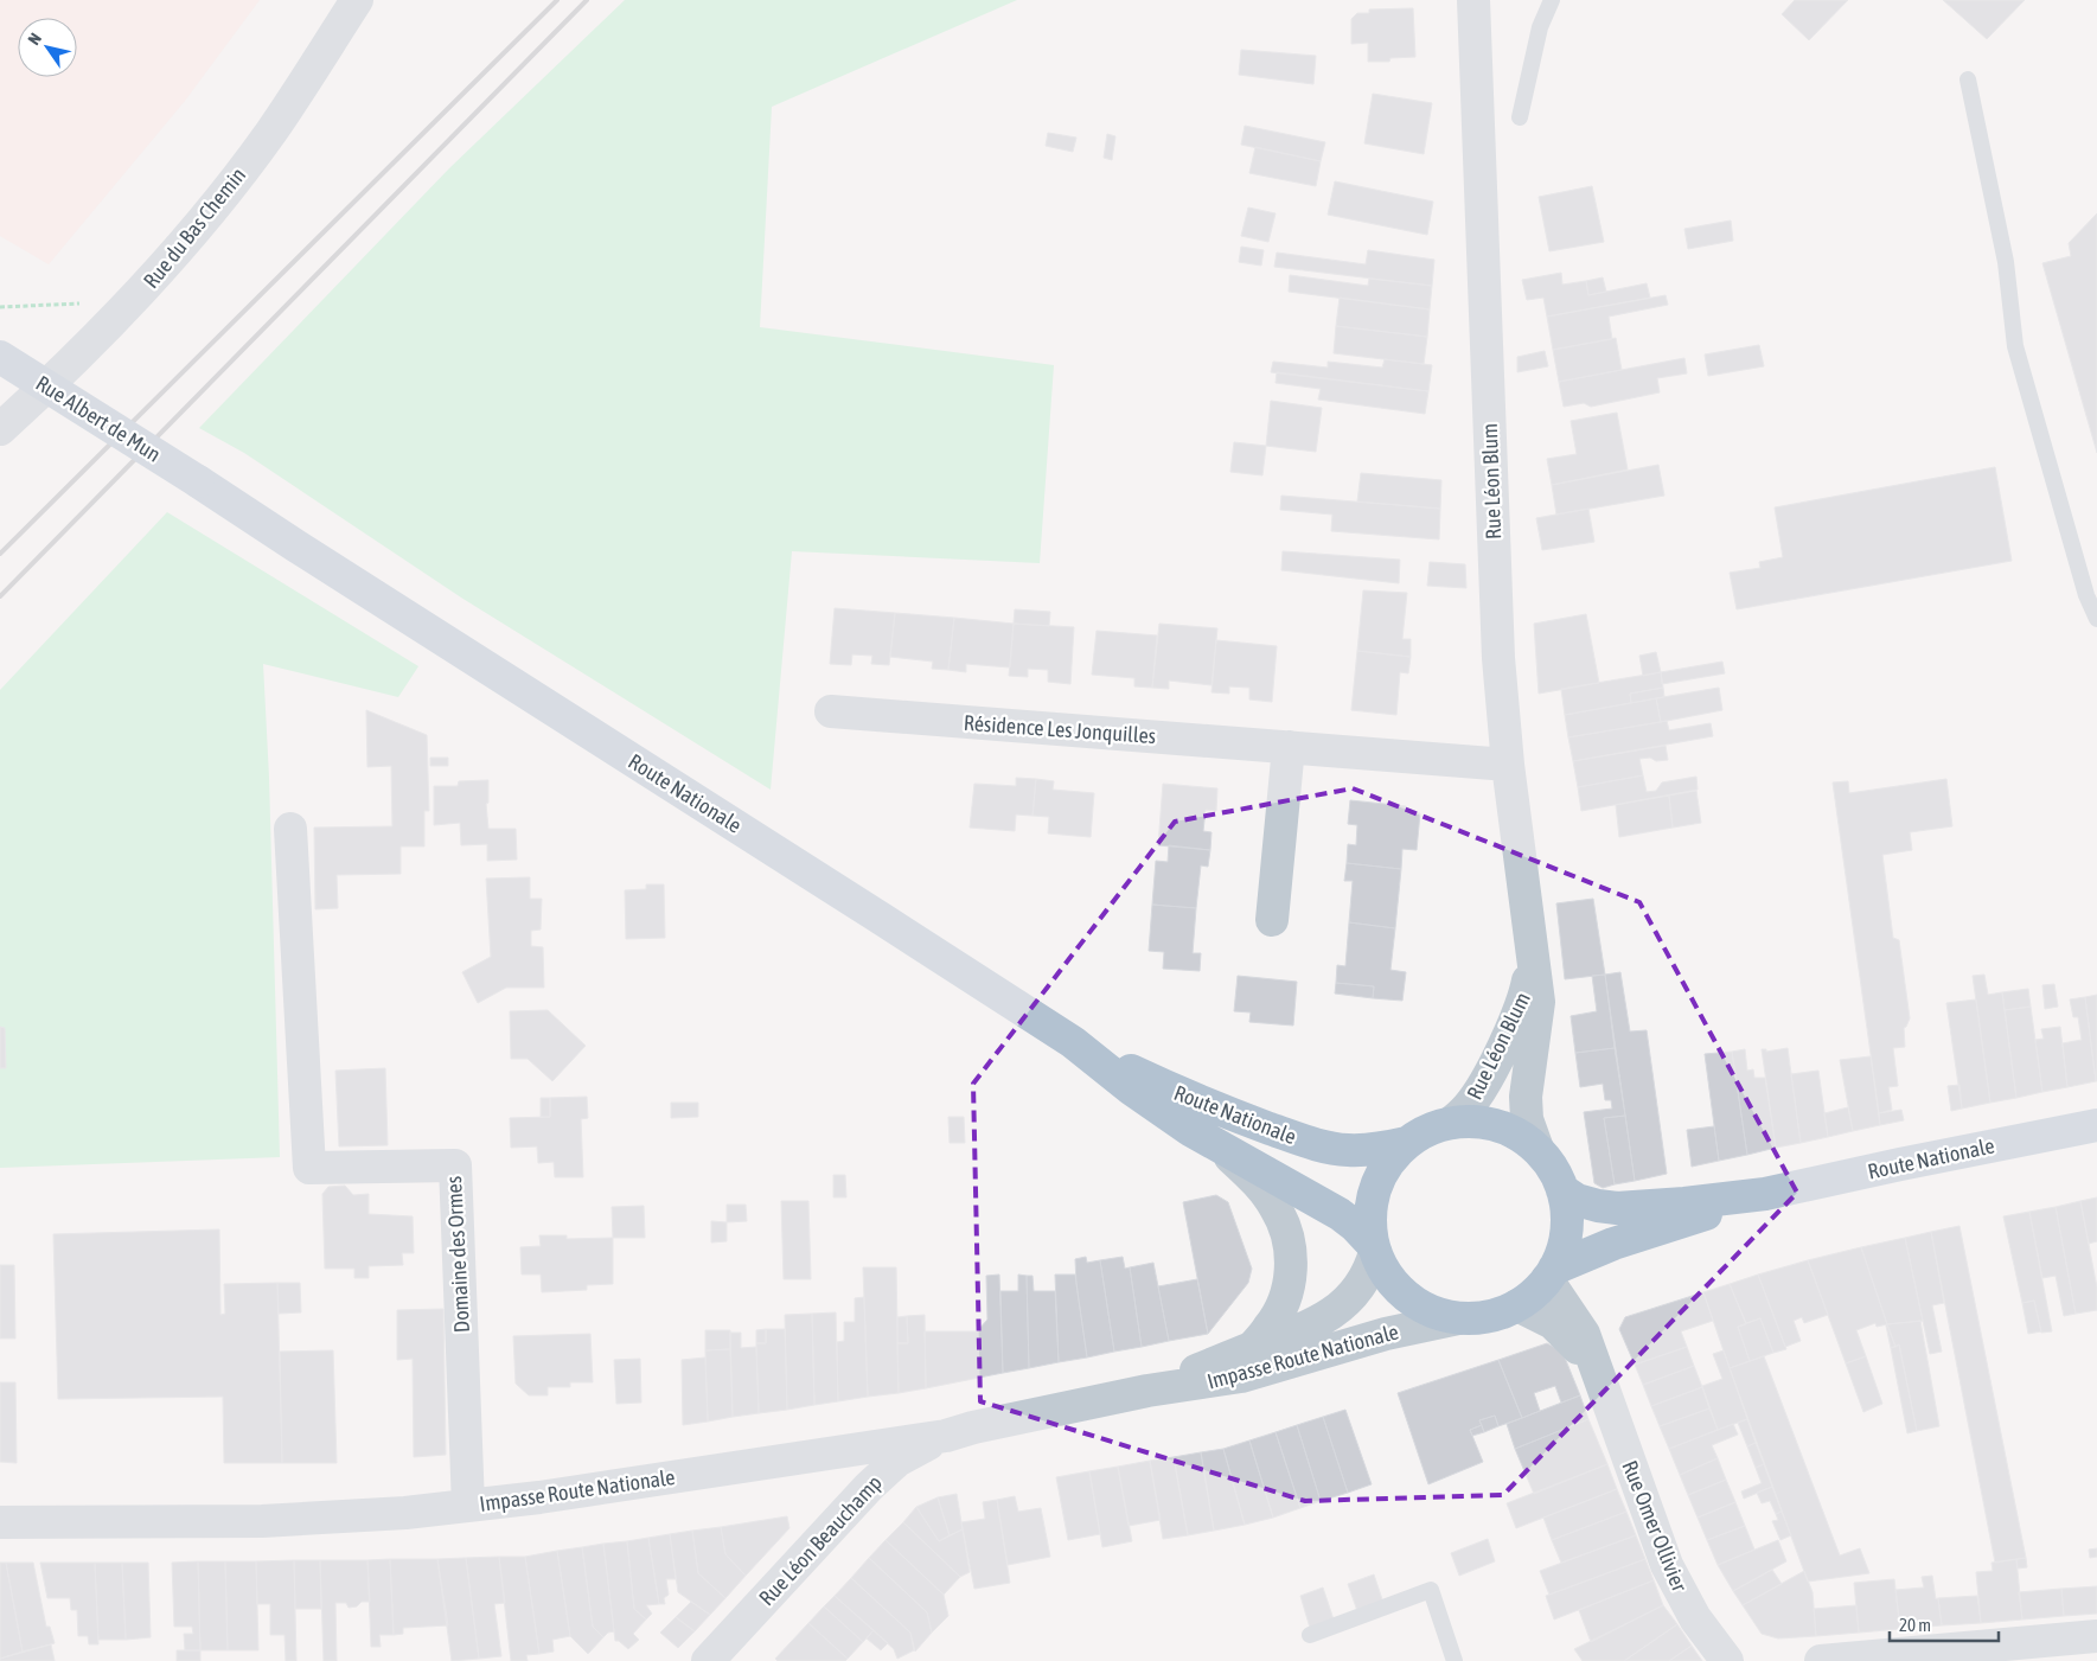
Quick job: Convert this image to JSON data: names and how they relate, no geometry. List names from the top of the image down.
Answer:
{
  "streets": {
    "main road": ["Rue Albert de Mun", "Route Nationale"],
    "street": [
      "Rue du Bas Chemin",
      "Rue Léon Blum",
      "Résidence Les Jonquilles",
      "Domaine des Ormes",
      "Impasse Route Nationale",
      "Rue Omer Ollivier",
      "Rue Léon Beauchamp"
    ]
  },
  "crossings": [
    ["Rue Albert de Mun", "Route Nationale"],
    ["Rue Léon Blum", "Résidence Les Jonquilles"],
    ["Rue Léon Blum", "Route Nationale"],
    ["Rue Léon Blum", "Impasse Route Nationale"],
    ["Rue Léon Blum", "Rue Omer Ollivier"],
    ["Route Nationale", "Impasse Route Nationale"],
    ["Route Nationale", "Rue Omer Ollivier"],
    ["Domaine des Ormes", "Impasse Route Nationale"],
    ["Impasse Route Nationale", "Rue Omer Ollivier"],
    ["Impasse Route Nationale", "Rue Léon Beauchamp"]
  ],
  "scale_bar": "20 m",
  "north": "top left"
}
